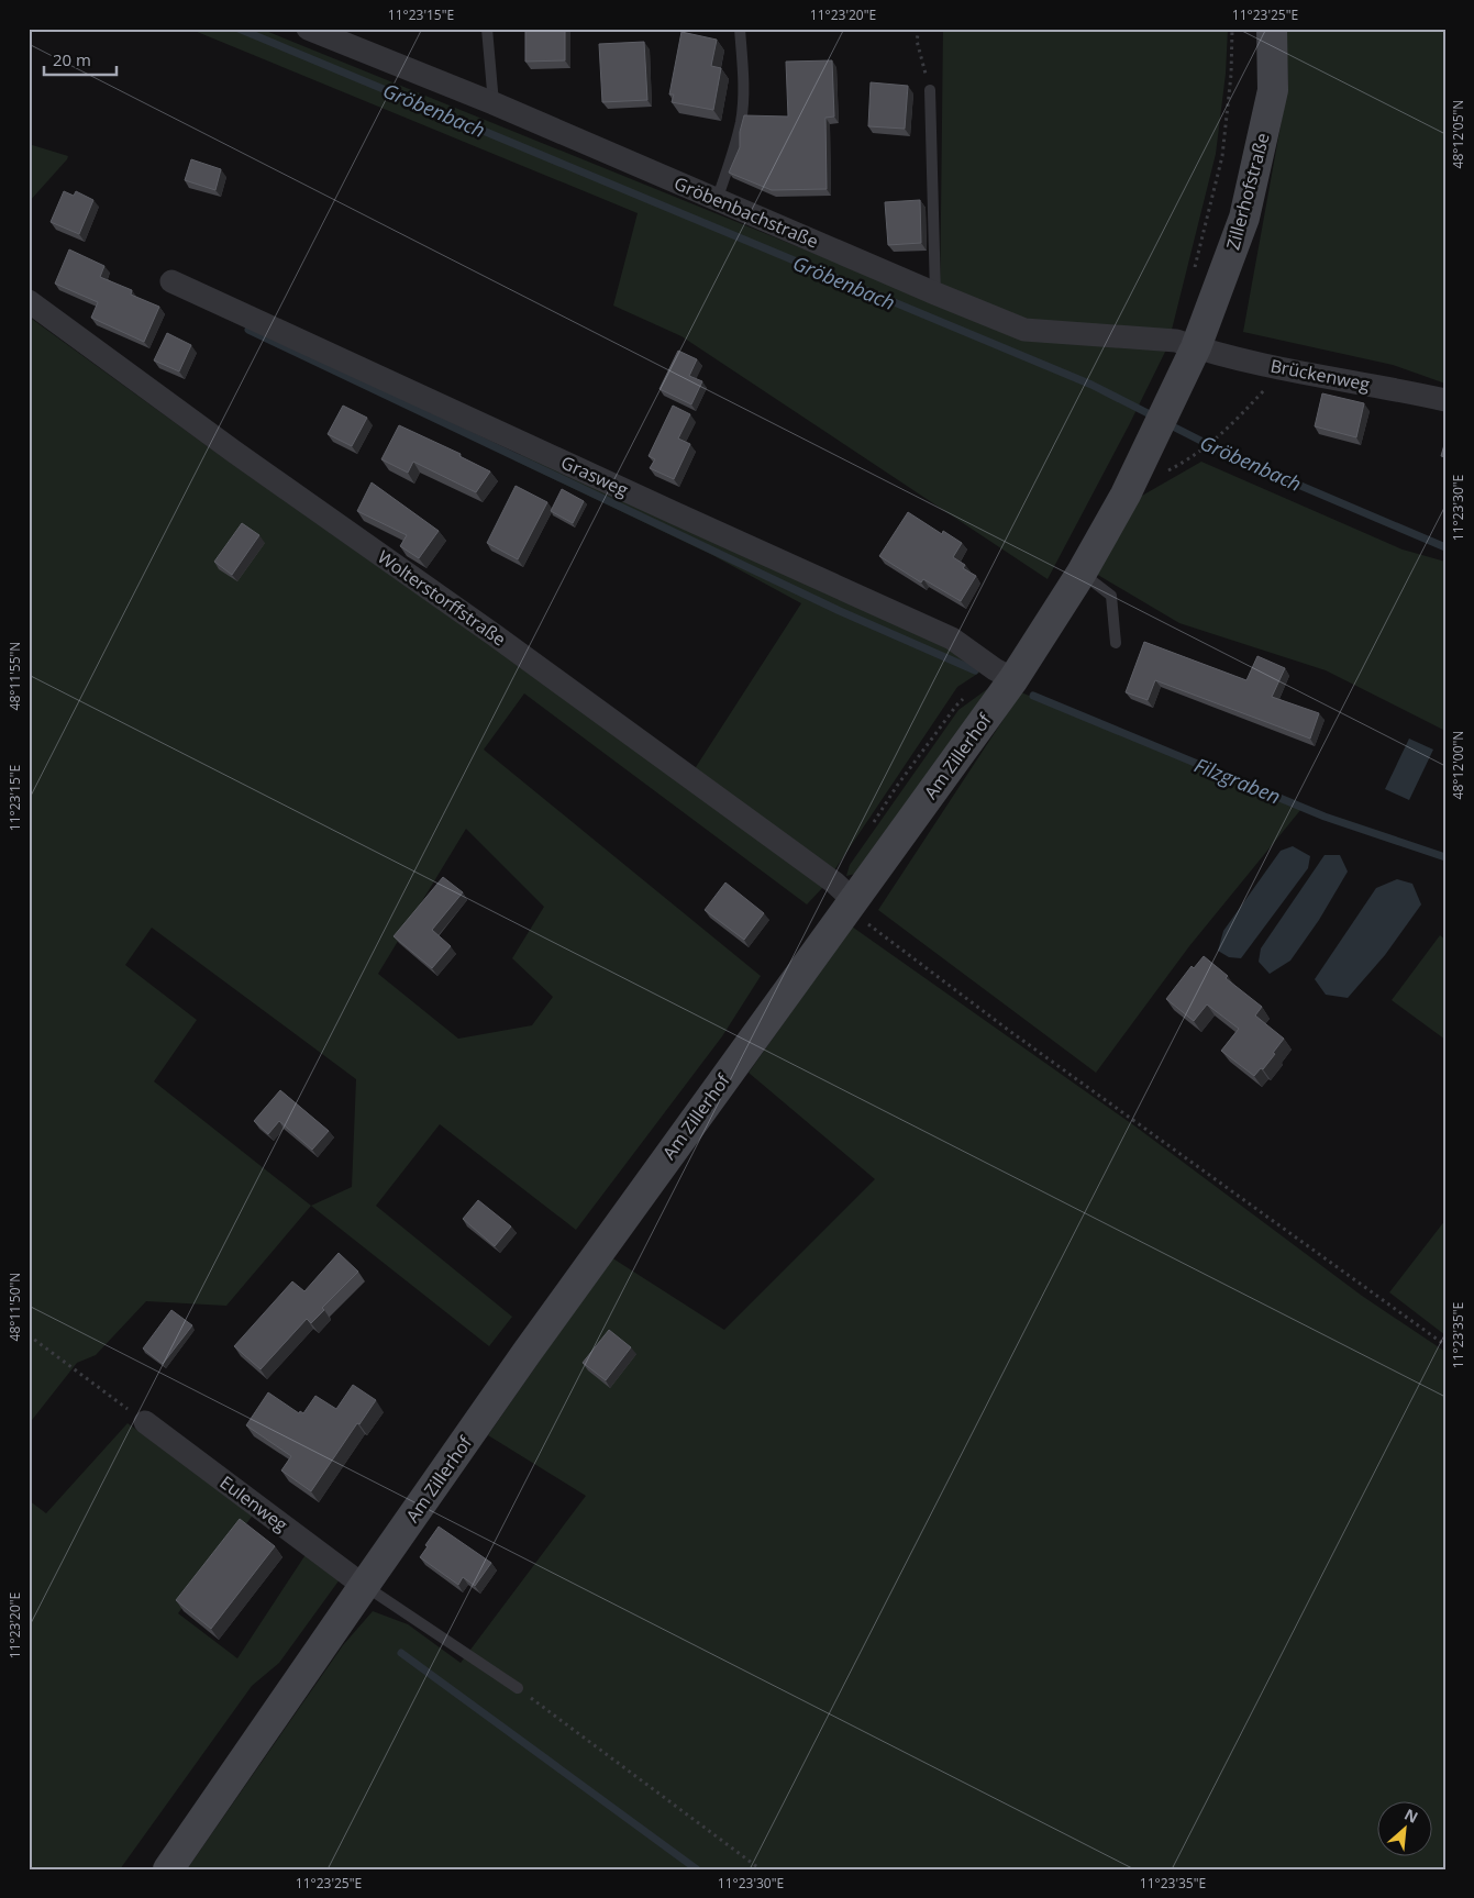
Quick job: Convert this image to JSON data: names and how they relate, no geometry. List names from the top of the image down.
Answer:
{
  "streets": {
    "street": [
      "Zillerhofstraße",
      "Gröbenbachstraße",
      "Brückenweg",
      "Grasweg",
      "Wolterstorffstraße",
      "Am Zillerhof",
      "Eulenweg"
    ]
  },
  "crossings": [
    ["Zillerhofstraße", "Gröbenbachstraße"],
    ["Zillerhofstraße", "Brückenweg"],
    ["Zillerhofstraße", "Am Zillerhof"],
    ["Gröbenbachstraße", "Brückenweg"],
    ["Gröbenbachstraße", "Am Zillerhof"],
    ["Brückenweg", "Am Zillerhof"],
    ["Grasweg", "Am Zillerhof"],
    ["Wolterstorffstraße", "Am Zillerhof"],
    ["Am Zillerhof", "Eulenweg"]
  ],
  "water": ["Gröbenbach", "Filzgraben"],
  "scale_bar": "20 m",
  "north": "top right",
  "coordinates": [
    "11°23'15\"E",
    "11°23'20\"E",
    "11°23'25\"E",
    "48°12'05\"N",
    "11°23'30\"E",
    "48°11'55\"N",
    "48°12'00\"N",
    "48°11'50\"N",
    "11°23'35\"E"
  ]
}
